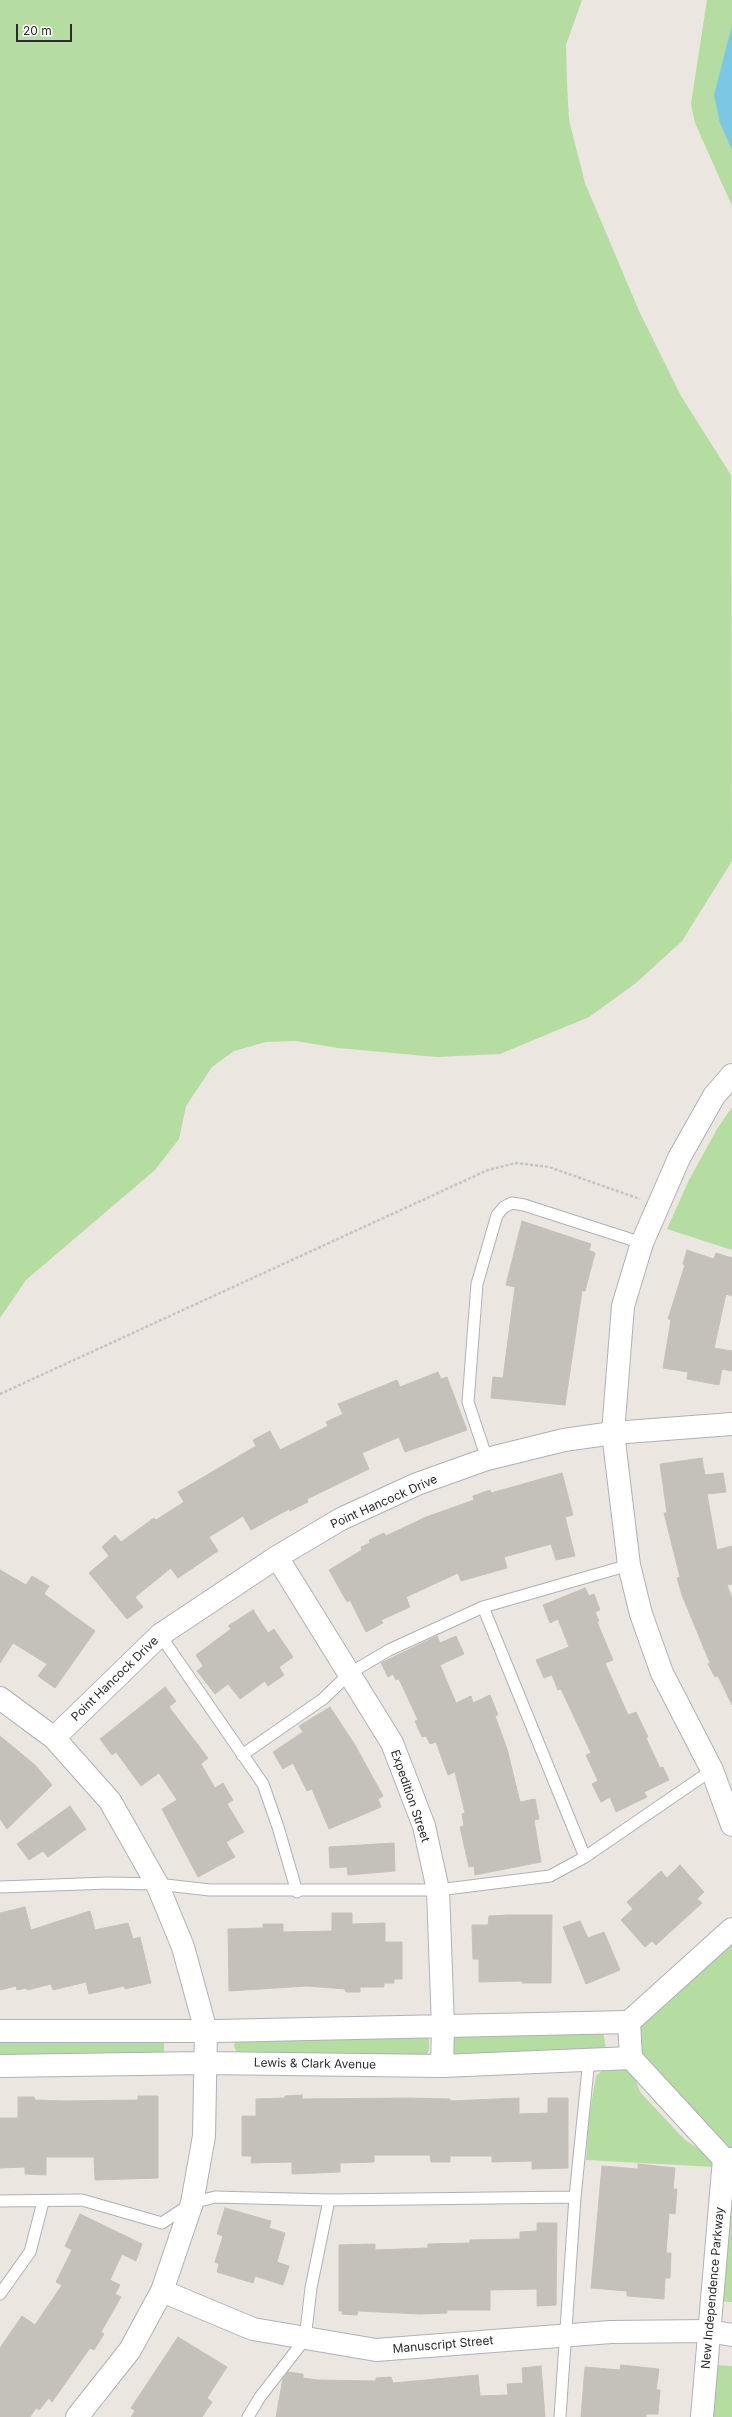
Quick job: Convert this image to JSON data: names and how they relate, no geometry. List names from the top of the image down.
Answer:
{
  "streets": {
    "street": [
      "Point Hancock Drive",
      "Expedition Street",
      "Lewis & Clark Avenue",
      "New Independence Parkway",
      "Manuscript Street"
    ]
  },
  "crossings": [
    ["Point Hancock Drive", "Expedition Street"],
    ["Expedition Street", "Lewis & Clark Avenue"],
    ["New Independence Parkway", "Manuscript Street"]
  ],
  "scale_bar": "20 m"
}
